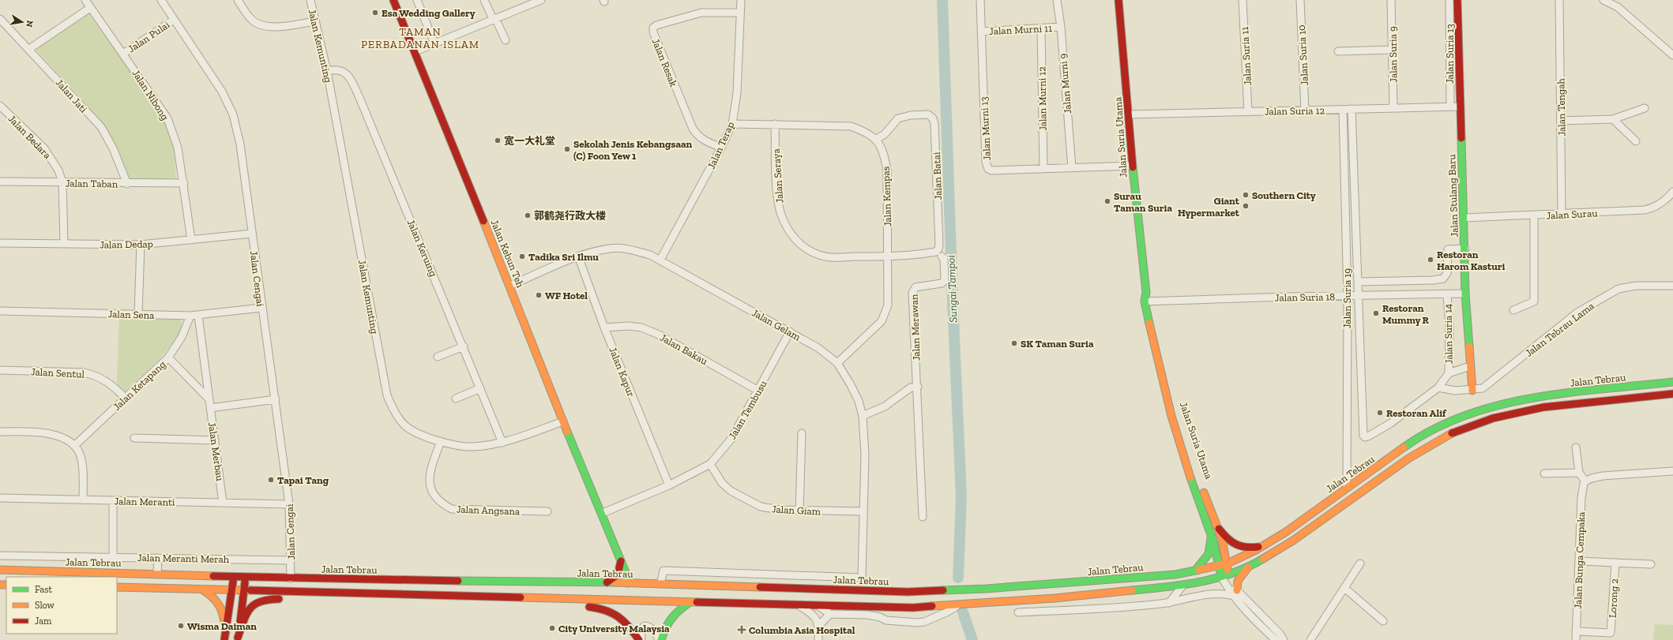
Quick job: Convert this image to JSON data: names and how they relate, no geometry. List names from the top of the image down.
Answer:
{
  "streets": {
    "main road": [
      "Jalan Suria Utama",
      "Jalan Stulang Baru",
      "Jalan Kebun Teh",
      "Jalan Tebrau"
    ],
    "street": [
      "Jalan Murni 11",
      "Jalan Pulai",
      "Jalan Kemunting",
      "Jalan Suria 13",
      "Jalan Suria 9",
      "Jalan Suria 10",
      "Jalan Suria 11",
      "Jalan Resak",
      "Jalan Murni 9",
      "Jalan Nibong",
      "Jalan Jati",
      "Jalan Murni 12",
      "Jalan Tengah",
      "Jalan Suria 12",
      "Jalan Murni 13",
      "Jalan Bedara",
      "Jalan Terap",
      "Jalan Seraya",
      "Jalan Batai",
      "Jalan Taban",
      "Jalan Kempas",
      "Jalan Surau",
      "Jalan Dedap",
      "Jalan Keruing",
      "Jalan Cengai",
      "Jalan Suria 18",
      "Jalan Suria 19",
      "Jalan Sena",
      "Jalan Gelam",
      "Jalan Merawan",
      "Jalan Tebrau Lama",
      "Jalan Suria 14",
      "Jalan Bakau",
      "Jalan Kapur",
      "Jalan Sentul",
      "Jalan Ketapang",
      "Jalan Tembusu",
      "Jalan Merbau",
      "Jalan Meranti",
      "Jalan Angsana",
      "Jalan Giam",
      "Jalan Meranti Merah",
      "Jalan Bunga Cempaka",
      "Lorong 2"
    ]
  },
  "crossings": [
    ["Jalan Murni 11", "Jalan Murni 9"],
    ["Jalan Murni 11", "Jalan Murni 12"],
    ["Jalan Murni 11", "Jalan Murni 13"],
    ["Jalan Pulai", "Jalan Nibong"],
    ["Jalan Pulai", "Jalan Cengai"],
    ["Jalan Kemunting", "Jalan Keruing"],
    ["Jalan Kemunting", "Jalan Kebun Teh"],
    ["Jalan Kemunting", "Jalan Angsana"],
    ["Jalan Suria 13", "Jalan Suria 12"],
    ["Jalan Suria 9", "Jalan Suria 12"],
    ["Jalan Suria 10", "Jalan Suria 12"],
    ["Jalan Suria 11", "Jalan Suria 12"],
    ["Jalan Resak", "Jalan Terap"],
    ["Jalan Murni 9", "Jalan Murni 13"],
    ["Jalan Nibong", "Jalan Taban"],
    ["Jalan Nibong", "Jalan Dedap"],
    ["Jalan Jati", "Jalan Taban"],
    ["Jalan Murni 12", "Jalan Murni 13"],
    ["Jalan Tengah", "Jalan Surau"],
    ["Jalan Suria 12", "Jalan Suria Utama"],
    ["Jalan Suria 12", "Jalan Stulang Baru"],
    ["Jalan Suria 12", "Jalan Suria 19"],
    ["Jalan Murni 13", "Jalan Suria Utama"],
    ["Jalan Bedara", "Jalan Taban"],
    ["Jalan Bedara", "Jalan Dedap"],
    ["Jalan Suria Utama", "Jalan Suria 18"],
    ["Jalan Suria Utama", "Jalan Tebrau"],
    ["Jalan Terap", "Jalan Kempas"],
    ["Jalan Terap", "Jalan Gelam"],
    ["Jalan Seraya", "Jalan Batai"],
    ["Jalan Seraya", "Jalan Kempas"],
    ["Jalan Batai", "Jalan Kempas"],
    ["Jalan Stulang Baru", "Jalan Surau"],
    ["Jalan Stulang Baru", "Jalan Suria 18"],
    ["Jalan Stulang Baru", "Jalan Tebrau Lama"],
    ["Jalan Kempas", "Jalan Gelam"],
    ["Jalan Dedap", "Jalan Cengai"],
    ["Jalan Kebun Teh", "Jalan Gelam"],
    ["Jalan Kebun Teh", "Jalan Tebrau"],
    ["Jalan Kebun Teh", "Jalan Tembusu"],
    ["Jalan Cengai", "Jalan Sena"],
    ["Jalan Cengai", "Jalan Tebrau"],
    ["Jalan Cengai", "Jalan Meranti"],
    ["Jalan Cengai", "Jalan Meranti Merah"],
    ["Jalan Suria 18", "Jalan Suria 19"],
    ["Jalan Suria 18", "Jalan Suria 14"],
    ["Jalan Suria 19", "Jalan Tebrau"],
    ["Jalan Sena", "Jalan Ketapang"],
    ["Jalan Sena", "Jalan Merbau"],
    ["Jalan Gelam", "Jalan Kapur"],
    ["Jalan Gelam", "Jalan Tebrau"],
    ["Jalan Gelam", "Jalan Tembusu"],
    ["Jalan Gelam", "Jalan Giam"],
    ["Jalan Bakau", "Jalan Kapur"],
    ["Jalan Bakau", "Jalan Tembusu"],
    ["Jalan Kapur", "Jalan Tembusu"],
    ["Jalan Sentul", "Jalan Ketapang"],
    ["Jalan Tembusu", "Jalan Giam"],
    ["Jalan Merbau", "Jalan Meranti"],
    ["Jalan Bunga Cempaka", "Lorong 2"]
  ],
  "districts": ["TAMAN PERBADANAN ISLAM"],
  "water": ["Sungai Tampoi"],
  "places": {
    "other": [
      "Esa Wedding Gallery",
      "宽一大礼堂",
      "Sekolah Jenis Kebangsaan (C) Foon Yew 1",
      "Southern City",
      "Surau Taman Suria",
      "Giant Hypermarket",
      "郭鹤尧行政大楼",
      "Tadika Sri Ilmu",
      "Restoran Harom Kasturi",
      "WF Hotel",
      "Restoran Mummy R",
      "SK Taman Suria",
      "Restoran Alif",
      "Tapai Tang",
      "Wisma Daiman",
      "City University Malaysia"
    ],
    "health": ["Columbia Asia Hospital"]
  },
  "legend": ["Fast", "Slow", "Jam"],
  "north": "right"
}
